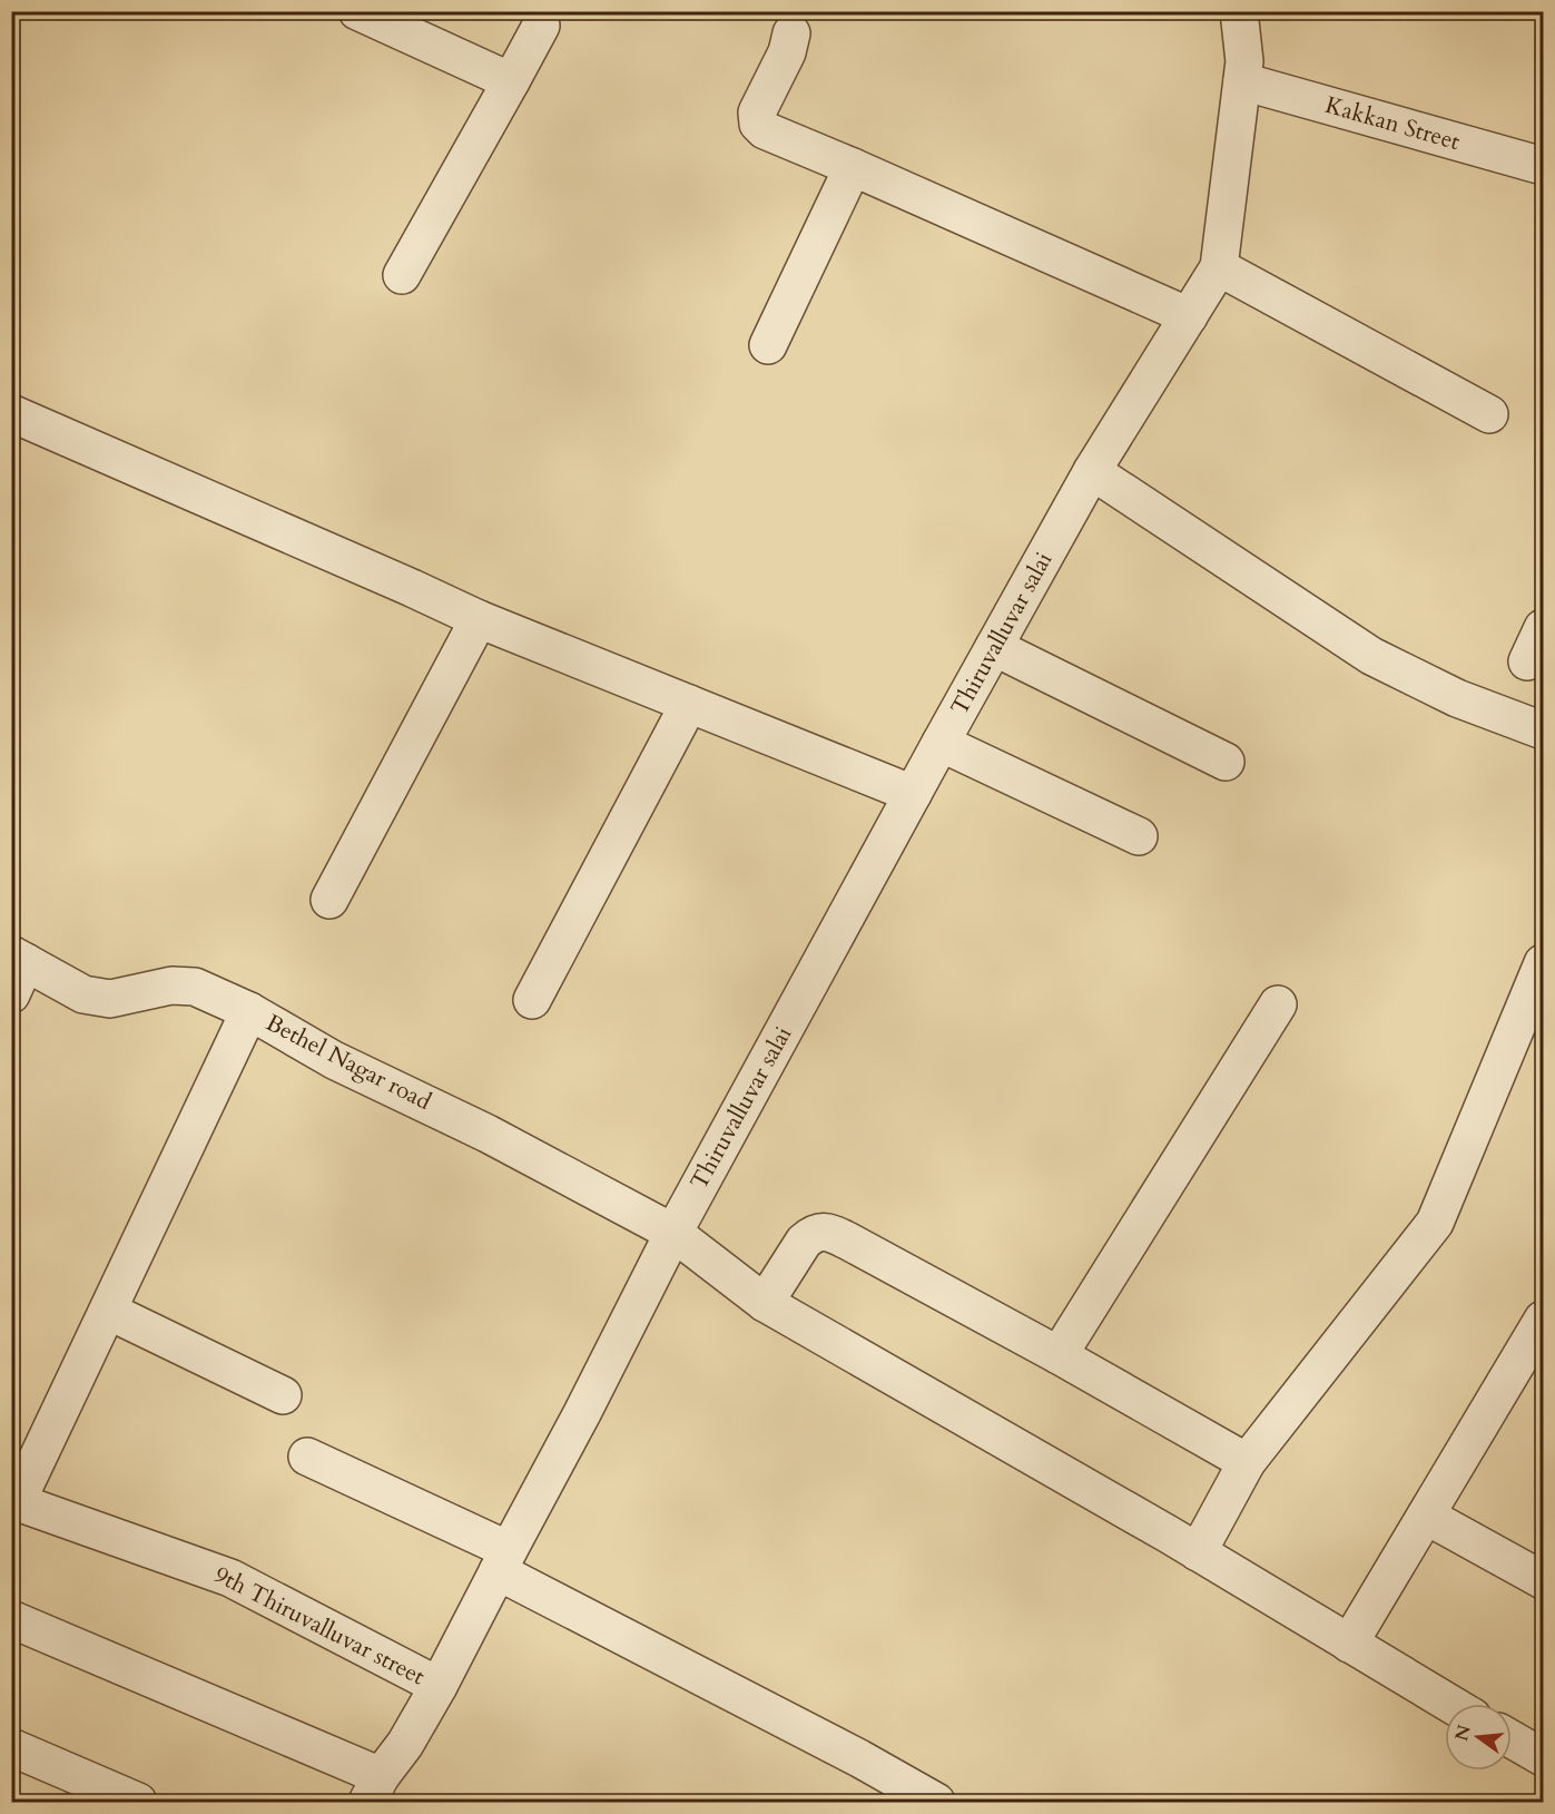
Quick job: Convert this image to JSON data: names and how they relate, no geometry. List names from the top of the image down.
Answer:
{
  "streets": {
    "street": [
      "Kakkan Street",
      "Thiruvalluvar salai",
      "Bethel Nagar road",
      "9th Thiruvalluvar street"
    ]
  },
  "crossings": [
    ["Kakkan Street", "Thiruvalluvar salai"],
    ["Thiruvalluvar salai", "Bethel Nagar road"],
    ["Thiruvalluvar salai", "9th Thiruvalluvar street"]
  ],
  "north": "left"
}
